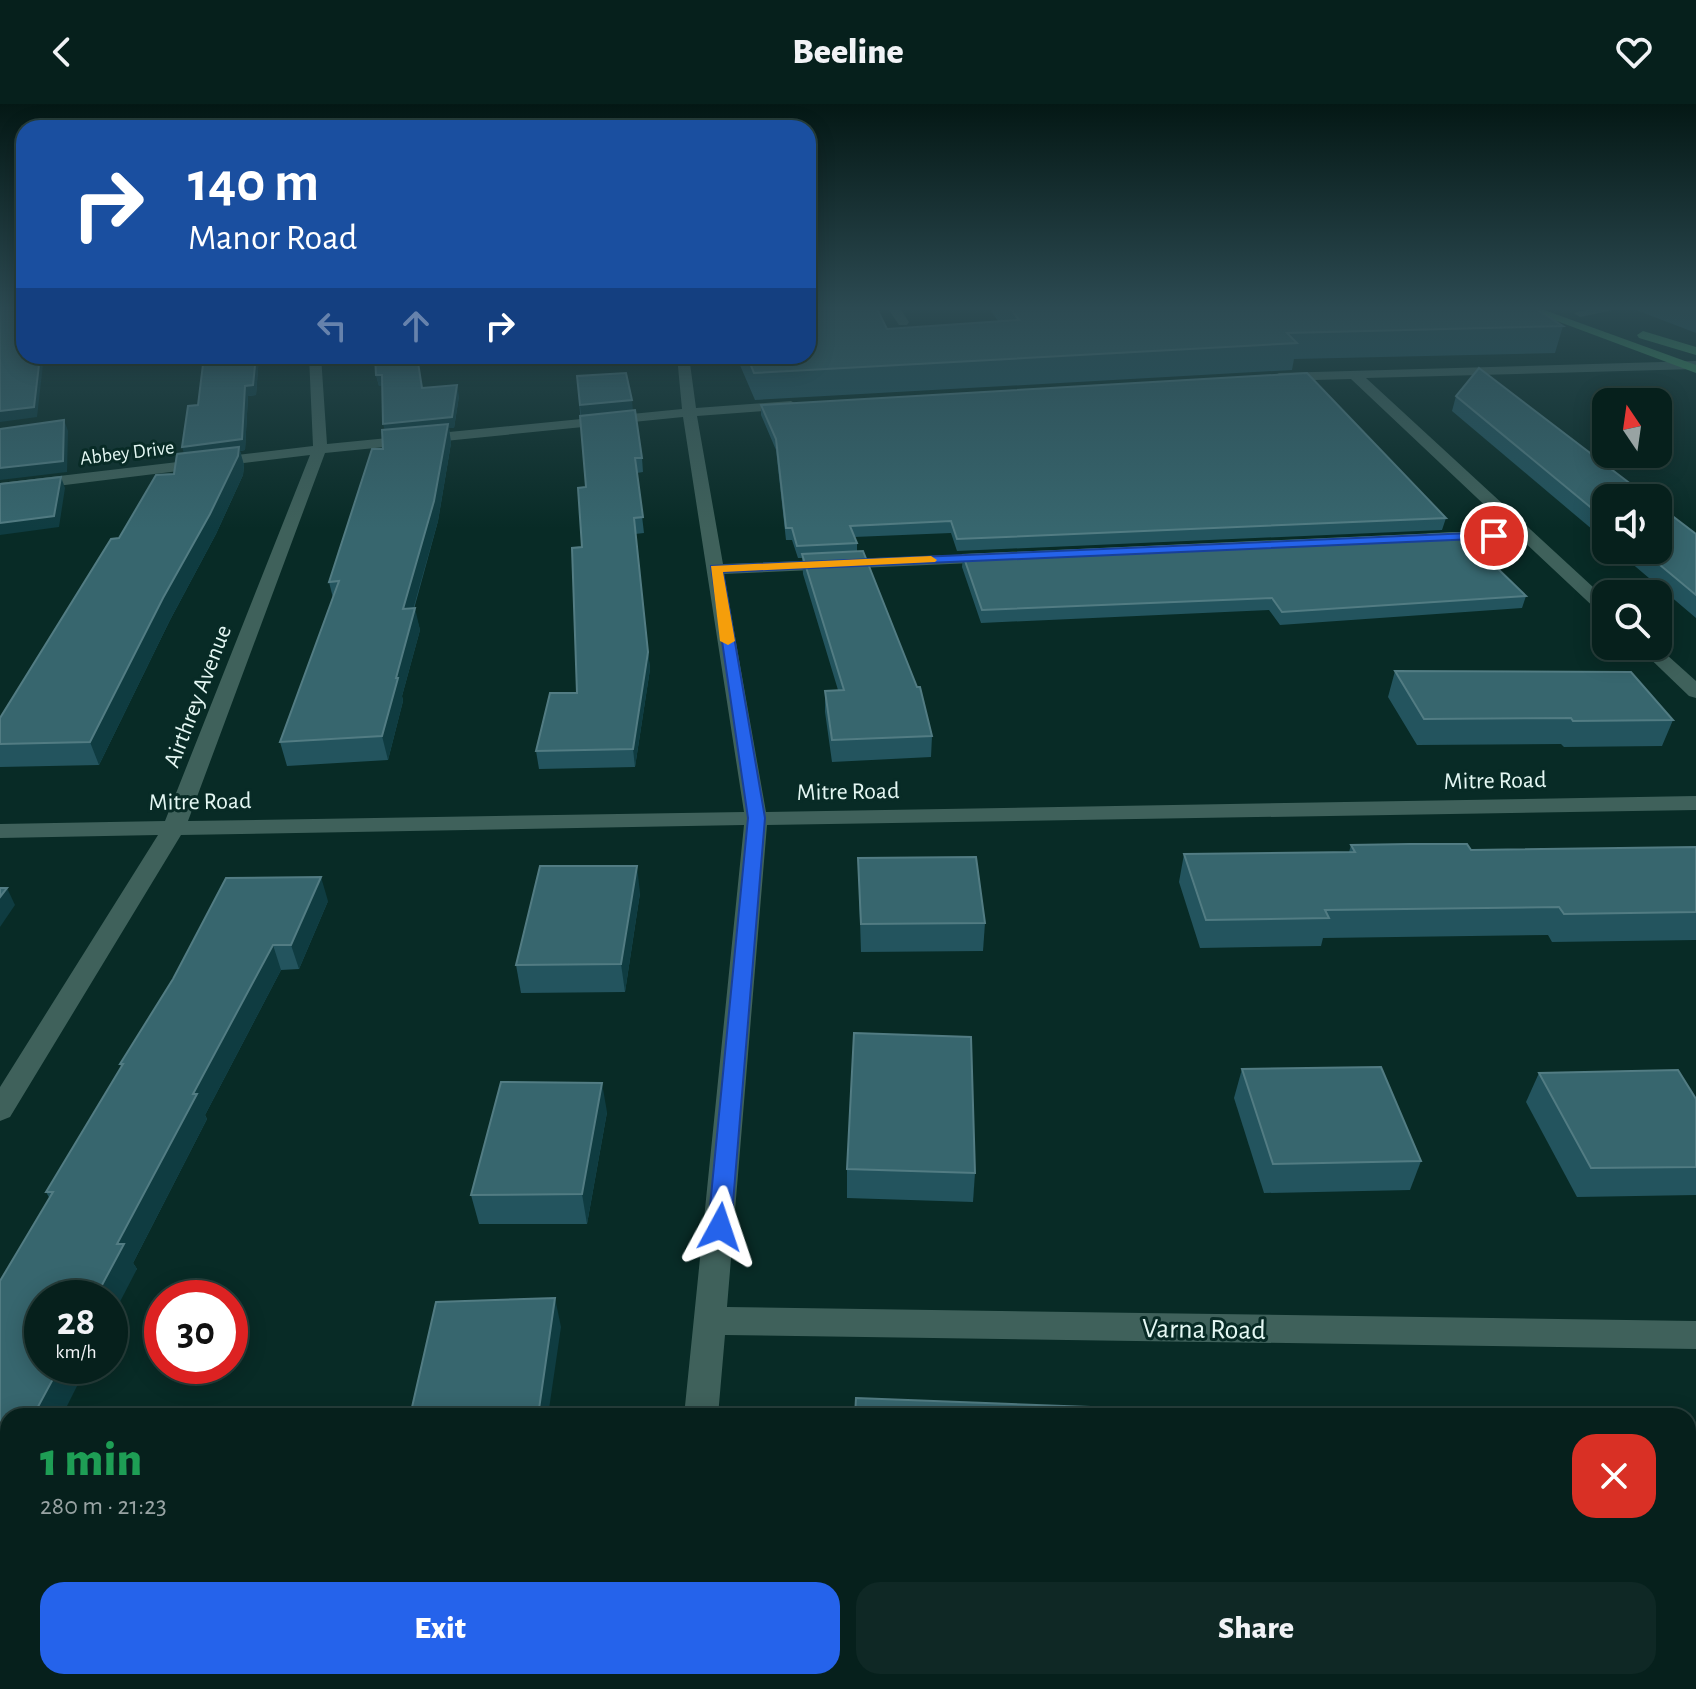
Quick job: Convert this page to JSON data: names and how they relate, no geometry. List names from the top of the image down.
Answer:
{
  "streets": {
    "street": [
      "Abbey Drive",
      "Airthrey Avenue",
      "Mitre Road",
      "Varna Road"
    ]
  },
  "crossings": [
    ["Abbey Drive", "Airthrey Avenue"],
    ["Airthrey Avenue", "Mitre Road"]
  ],
  "north": "top",
  "page": {
    "header": "Beeline",
    "turn": ["140 m", "Manor Road"],
    "speed": "28 km/h",
    "limit": "30",
    "heading": ["1 min", "280 m · 21:23"],
    "buttons": ["Exit", "Share"]
  }
}
